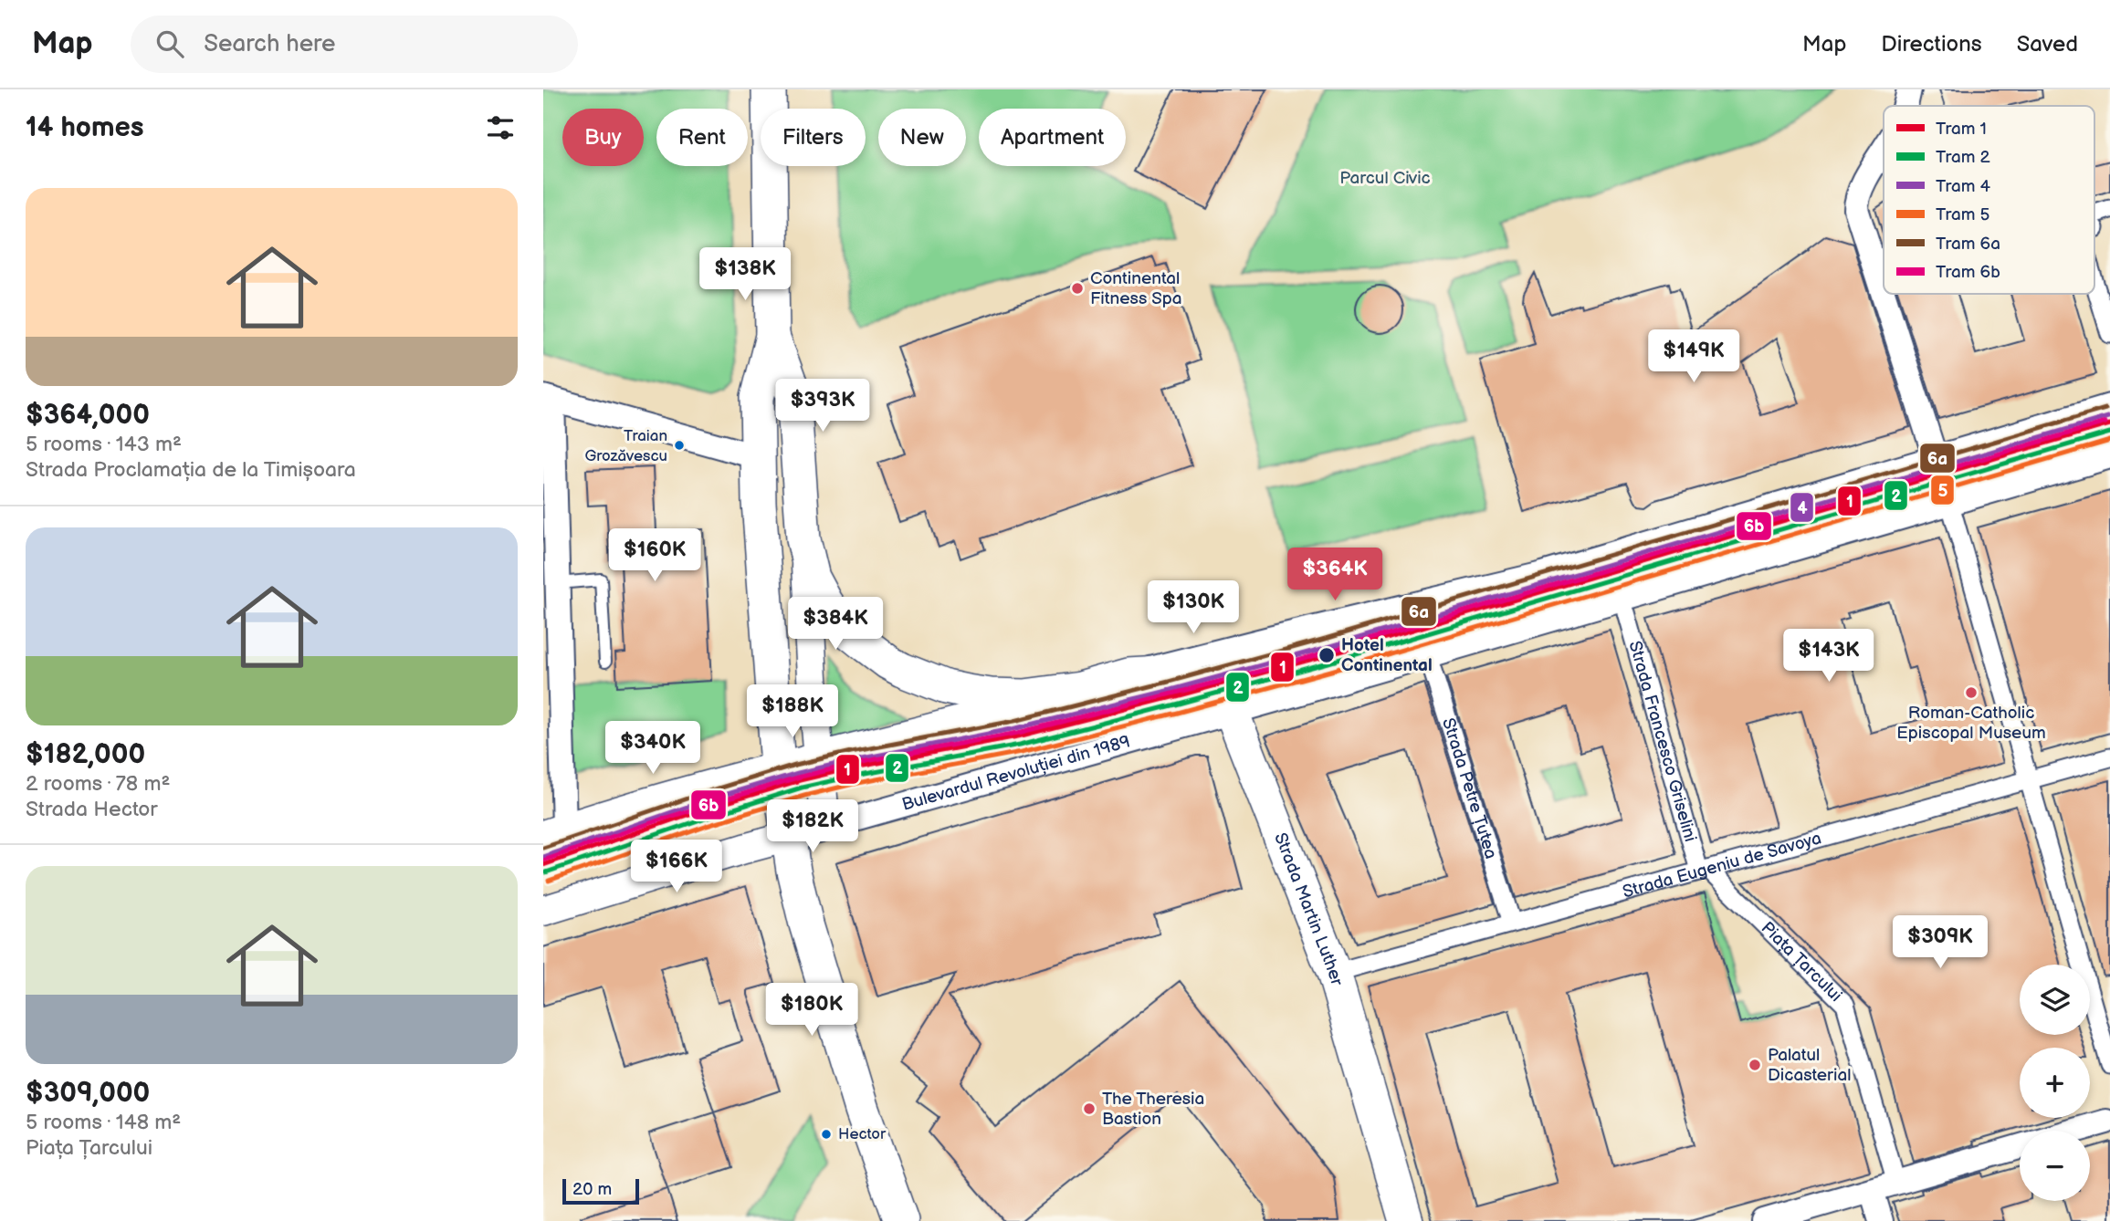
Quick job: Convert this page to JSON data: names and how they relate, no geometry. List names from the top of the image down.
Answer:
{
  "streets": {
    "main road": ["Strada Martin Luther"],
    "street": [
      "Strada Francesco Griselini",
      "Bulevardul Revoluției din 1989",
      "Strada Petre Țuțea",
      "Strada Eugeniu de Savoya",
      "Piața Țarcului"
    ]
  },
  "crossings": [
    ["Strada Francesco Griselini", "Strada Eugeniu de Savoya"],
    ["Strada Francesco Griselini", "Piața Țarcului"],
    ["Bulevardul Revoluției din 1989", "Strada Petre Țuțea"],
    ["Bulevardul Revoluției din 1989", "Strada Martin Luther"],
    ["Strada Petre Țuțea", "Strada Eugeniu de Savoya"],
    ["Strada Eugeniu de Savoya", "Strada Martin Luther"],
    ["Strada Eugeniu de Savoya", "Piața Țarcului"]
  ],
  "parks": ["Parcul Civic"],
  "places": [
    "Continental Fitness Spa",
    "Traian Grozăvescu",
    "Hotel Continental",
    "Roman-Catholic Episcopal Museum",
    "Palatul Dicasterial",
    "The Theresia Bastion",
    "Hector"
  ],
  "lines": [
    "tram line 6a",
    "tram line 4",
    "tram line 6b",
    "tram line 1",
    "tram line 2",
    "tram line 5"
  ],
  "legend": [
    "Tram 1",
    "Tram 2",
    "Tram 4",
    "Tram 5",
    "Tram 6a",
    "Tram 6b"
  ],
  "scale_bar": "20 m",
  "page": {
    "header": "Map",
    "search": "Search here",
    "nav": ["Map", "Directions", "Saved"],
    "heading": "14 homes",
    "chip": [
      "Buy",
      "Rent",
      "Filters",
      "New",
      "Apartment"
    ],
    "list": [
      {
        "name": "$364,000",
        "note": "5 rooms · 143 m² · Strada Proclamația de la Timișoara"
      },
      {
        "name": "$182,000",
        "note": "2 rooms · 78 m² · Strada Hector"
      },
      {
        "name": "$309,000",
        "note": "5 rooms · 148 m² · Piața Țarcului"
      }
    ],
    "price": [
      "$138K",
      "$149K",
      "$393K",
      "$160K",
      "$364K",
      "$130K",
      "$384K",
      "$143K",
      "$188K",
      "$340K",
      "$182K",
      "$166K",
      "$309K",
      "$180K"
    ],
    "map_buttons": ["+", "−"],
    "scale": "20 m"
  }
}
